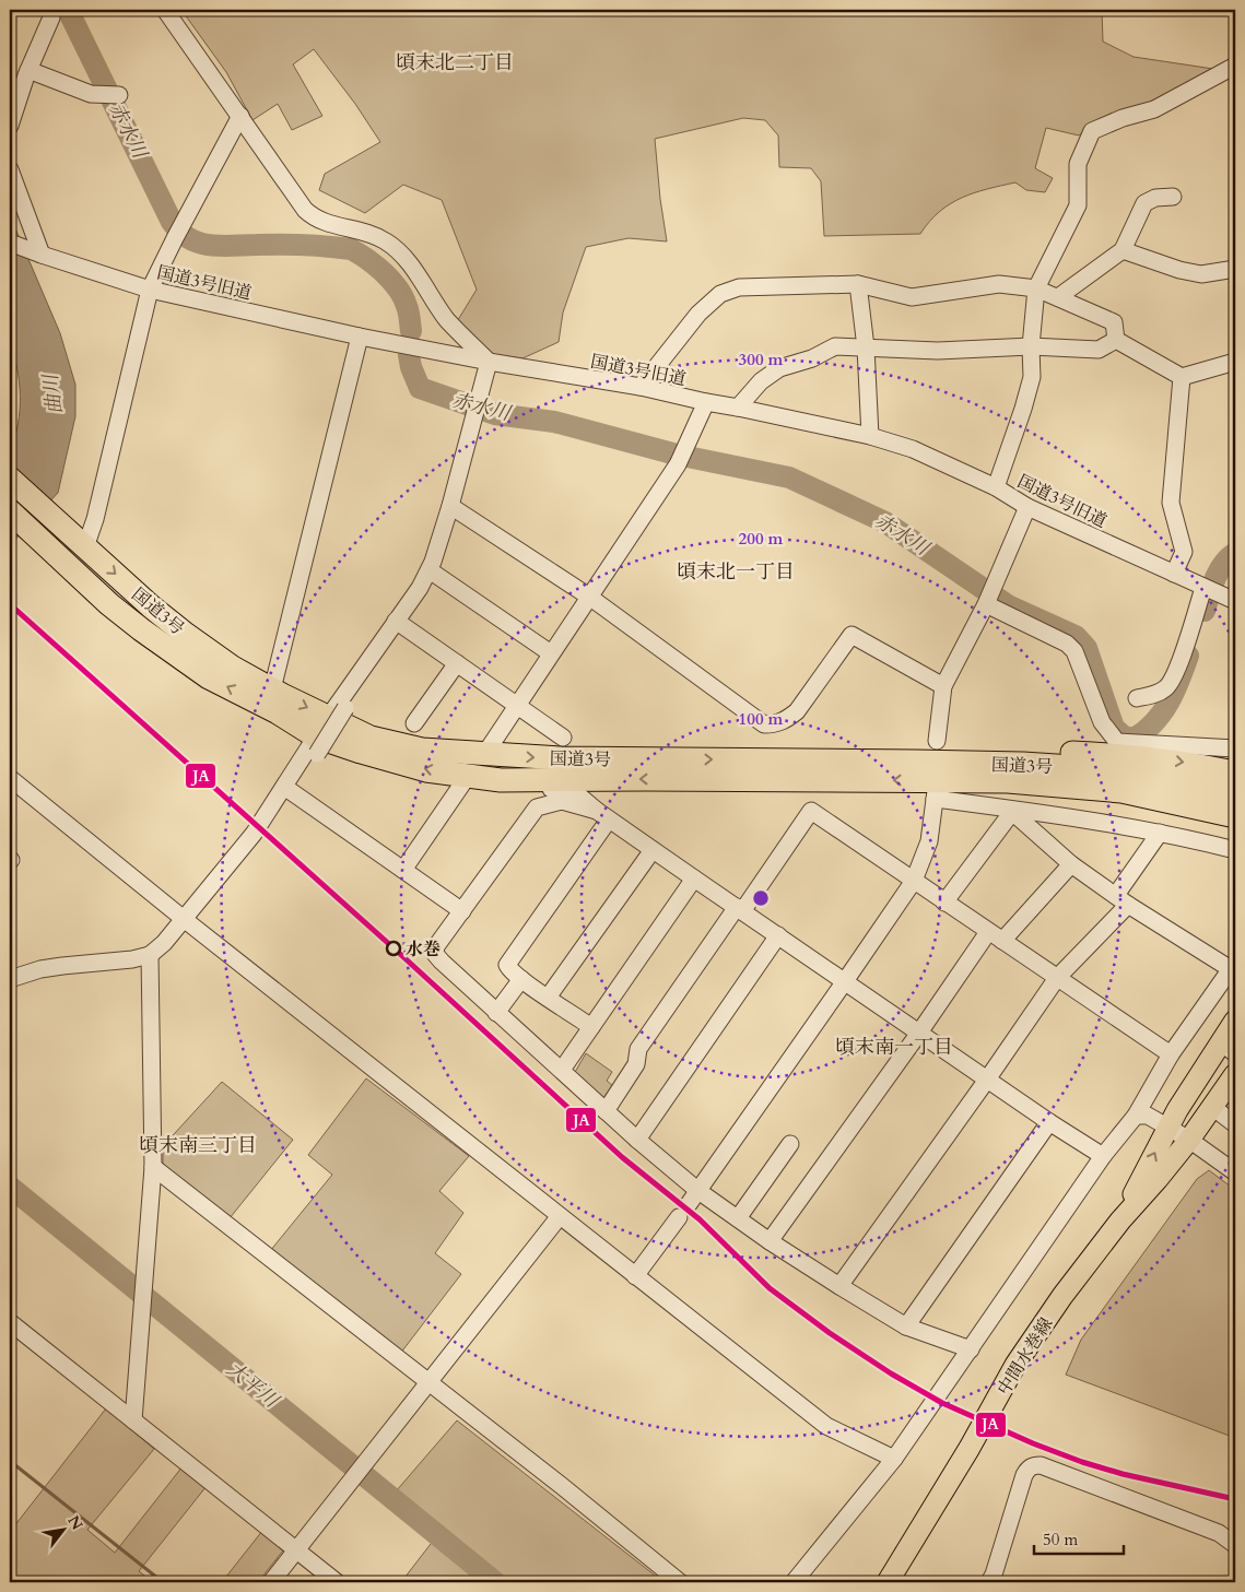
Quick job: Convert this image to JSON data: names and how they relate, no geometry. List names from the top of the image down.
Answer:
{
  "streets": {
    "highway": ["国道3号"],
    "main road": ["中間水巻線"],
    "street": ["国道3号旧道"]
  },
  "districts": [
    "頃末北二丁目",
    "頃末北一丁目",
    "頃末南一丁目",
    "頃末南三丁目"
  ],
  "water": ["赤水川", "曲川", "大平川"],
  "places": ["水巻"],
  "lines": ["transit line JA"],
  "scale_bar": "50 m",
  "north": "top right",
  "rings": ["300 m", "200 m", "100 m"]
}
